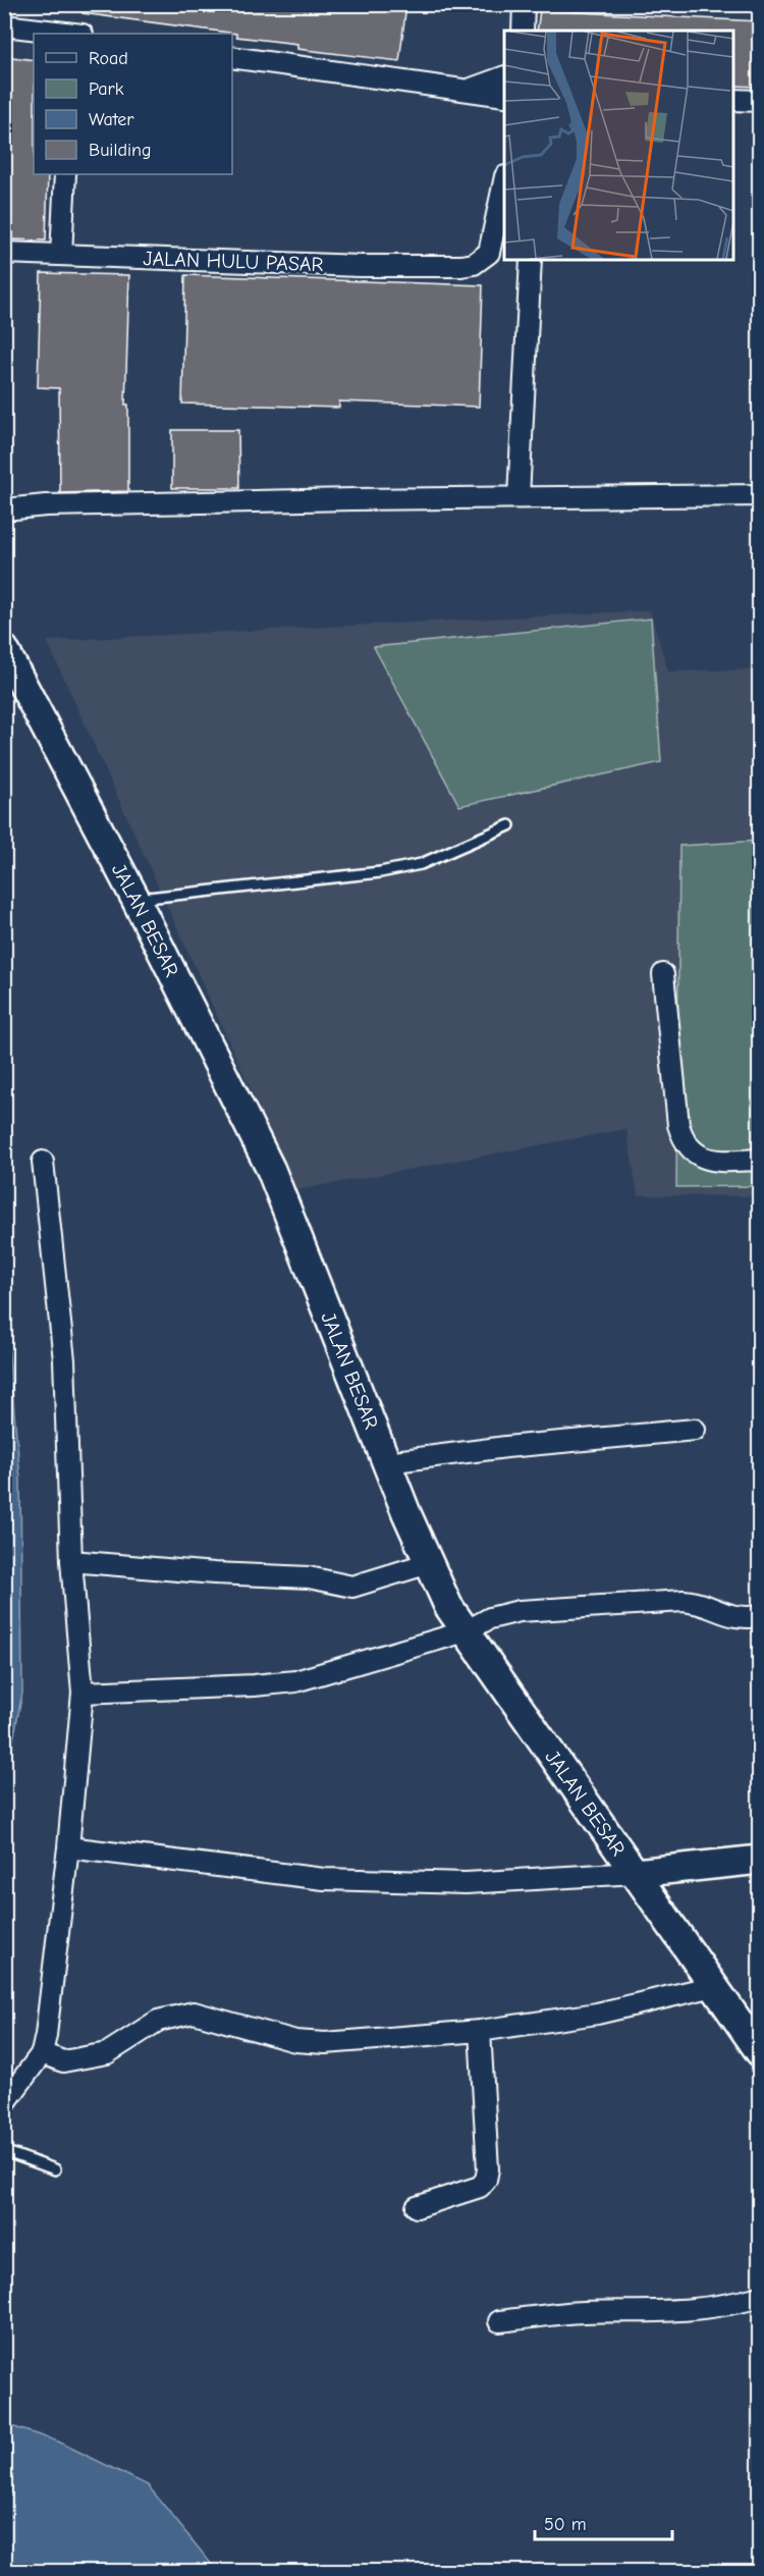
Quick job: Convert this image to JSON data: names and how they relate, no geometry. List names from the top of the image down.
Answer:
{
  "streets": {
    "main road": ["JALAN BESAR"],
    "street": ["JALAN HULU PASAR"]
  },
  "legend": [
    "Road",
    "Park",
    "Water",
    "Building"
  ],
  "scale_bar": "50 m"
}
